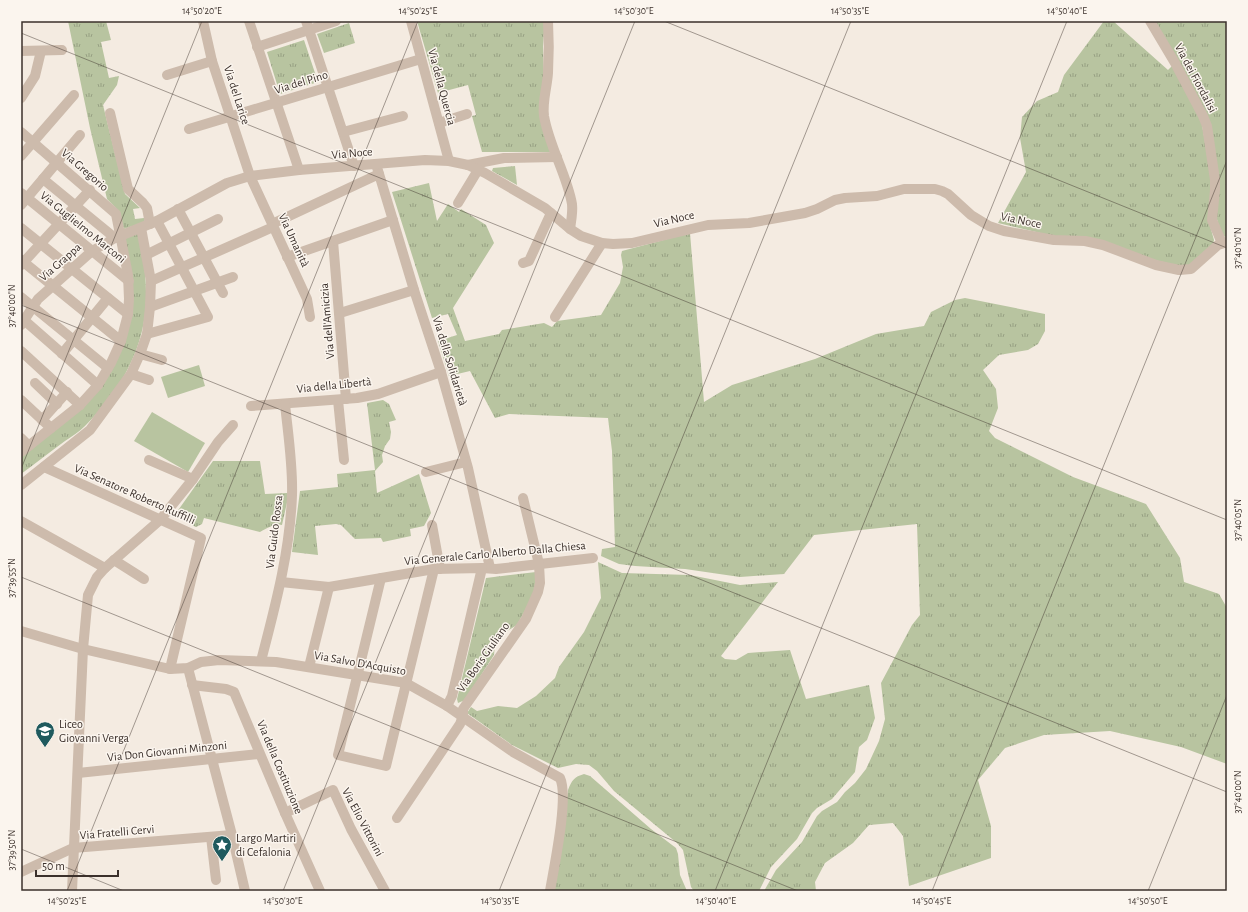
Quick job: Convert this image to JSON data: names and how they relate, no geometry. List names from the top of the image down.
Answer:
{
  "streets": {
    "street": [
      "Via dei Fiordalisi",
      "Via del Pino",
      "Via della Quercia",
      "Via del Larice",
      "Via Noce",
      "Via Gregorio",
      "Via Guglielmo Marconi",
      "Via Umanità",
      "Via Grappa",
      "Via dell'Amicizia",
      "Via della Solidarietà",
      "Via della Libertà",
      "Via Senatore Roberto Ruffilli",
      "Via Guido Rossa",
      "Via Generale Carlo Alberto Dalla Chiesa",
      "Via Boris Giuliano",
      "Via Salvo D'Acquisto",
      "Via Don Giovanni Minzoni",
      "Via della Costituzione",
      "Via Elio Vittorini",
      "Via Fratelli Cervi"
    ]
  },
  "crossings": [
    ["Via dei Fiordalisi", "Via Noce"],
    ["Via del Pino", "Via della Quercia"],
    ["Via del Pino", "Via del Larice"],
    ["Via della Quercia", "Via Noce"],
    ["Via del Larice", "Via Noce"],
    ["Via del Larice", "Via Umanità"],
    ["Via Noce", "Via Gregorio"],
    ["Via Noce", "Via Umanità"],
    ["Via Noce", "Via Grappa"],
    ["Via Noce", "Via della Solidarietà"],
    ["Via Gregorio", "Via Guglielmo Marconi"],
    ["Via Gregorio", "Via Grappa"],
    ["Via Guglielmo Marconi", "Via Grappa"],
    ["Via dell'Amicizia", "Via della Libertà"],
    ["Via della Solidarietà", "Via della Libertà"],
    ["Via della Solidarietà", "Via Generale Carlo Alberto Dalla Chiesa"],
    ["Via della Solidarietà", "Via Salvo D'Acquisto"],
    ["Via della Libertà", "Via Guido Rossa"],
    ["Via Senatore Roberto Ruffilli", "Via Salvo D'Acquisto"],
    ["Via Guido Rossa", "Via Generale Carlo Alberto Dalla Chiesa"],
    ["Via Guido Rossa", "Via Salvo D'Acquisto"],
    ["Via Generale Carlo Alberto Dalla Chiesa", "Via Boris Giuliano"],
    ["Via Boris Giuliano", "Via Salvo D'Acquisto"],
    ["Via Don Giovanni Minzoni", "Via della Costituzione"],
    ["Via della Costituzione", "Via Elio Vittorini"]
  ],
  "places": {
    "school or university": ["Liceo Giovanni Verga"],
    "place": ["Largo Martiri di Cefalonia"]
  },
  "scale_bar": "50 m",
  "coordinates": [
    "14°50'20\"E",
    "14°50'25\"E",
    "14°50'30\"E",
    "14°50'35\"E",
    "14°50'40\"E",
    "37°40'10\"N",
    "37°40'00\"N",
    "37°40'05\"N",
    "37°39'55\"N",
    "37°39'50\"N",
    "14°50'45\"E",
    "14°50'50\"E"
  ]
}
